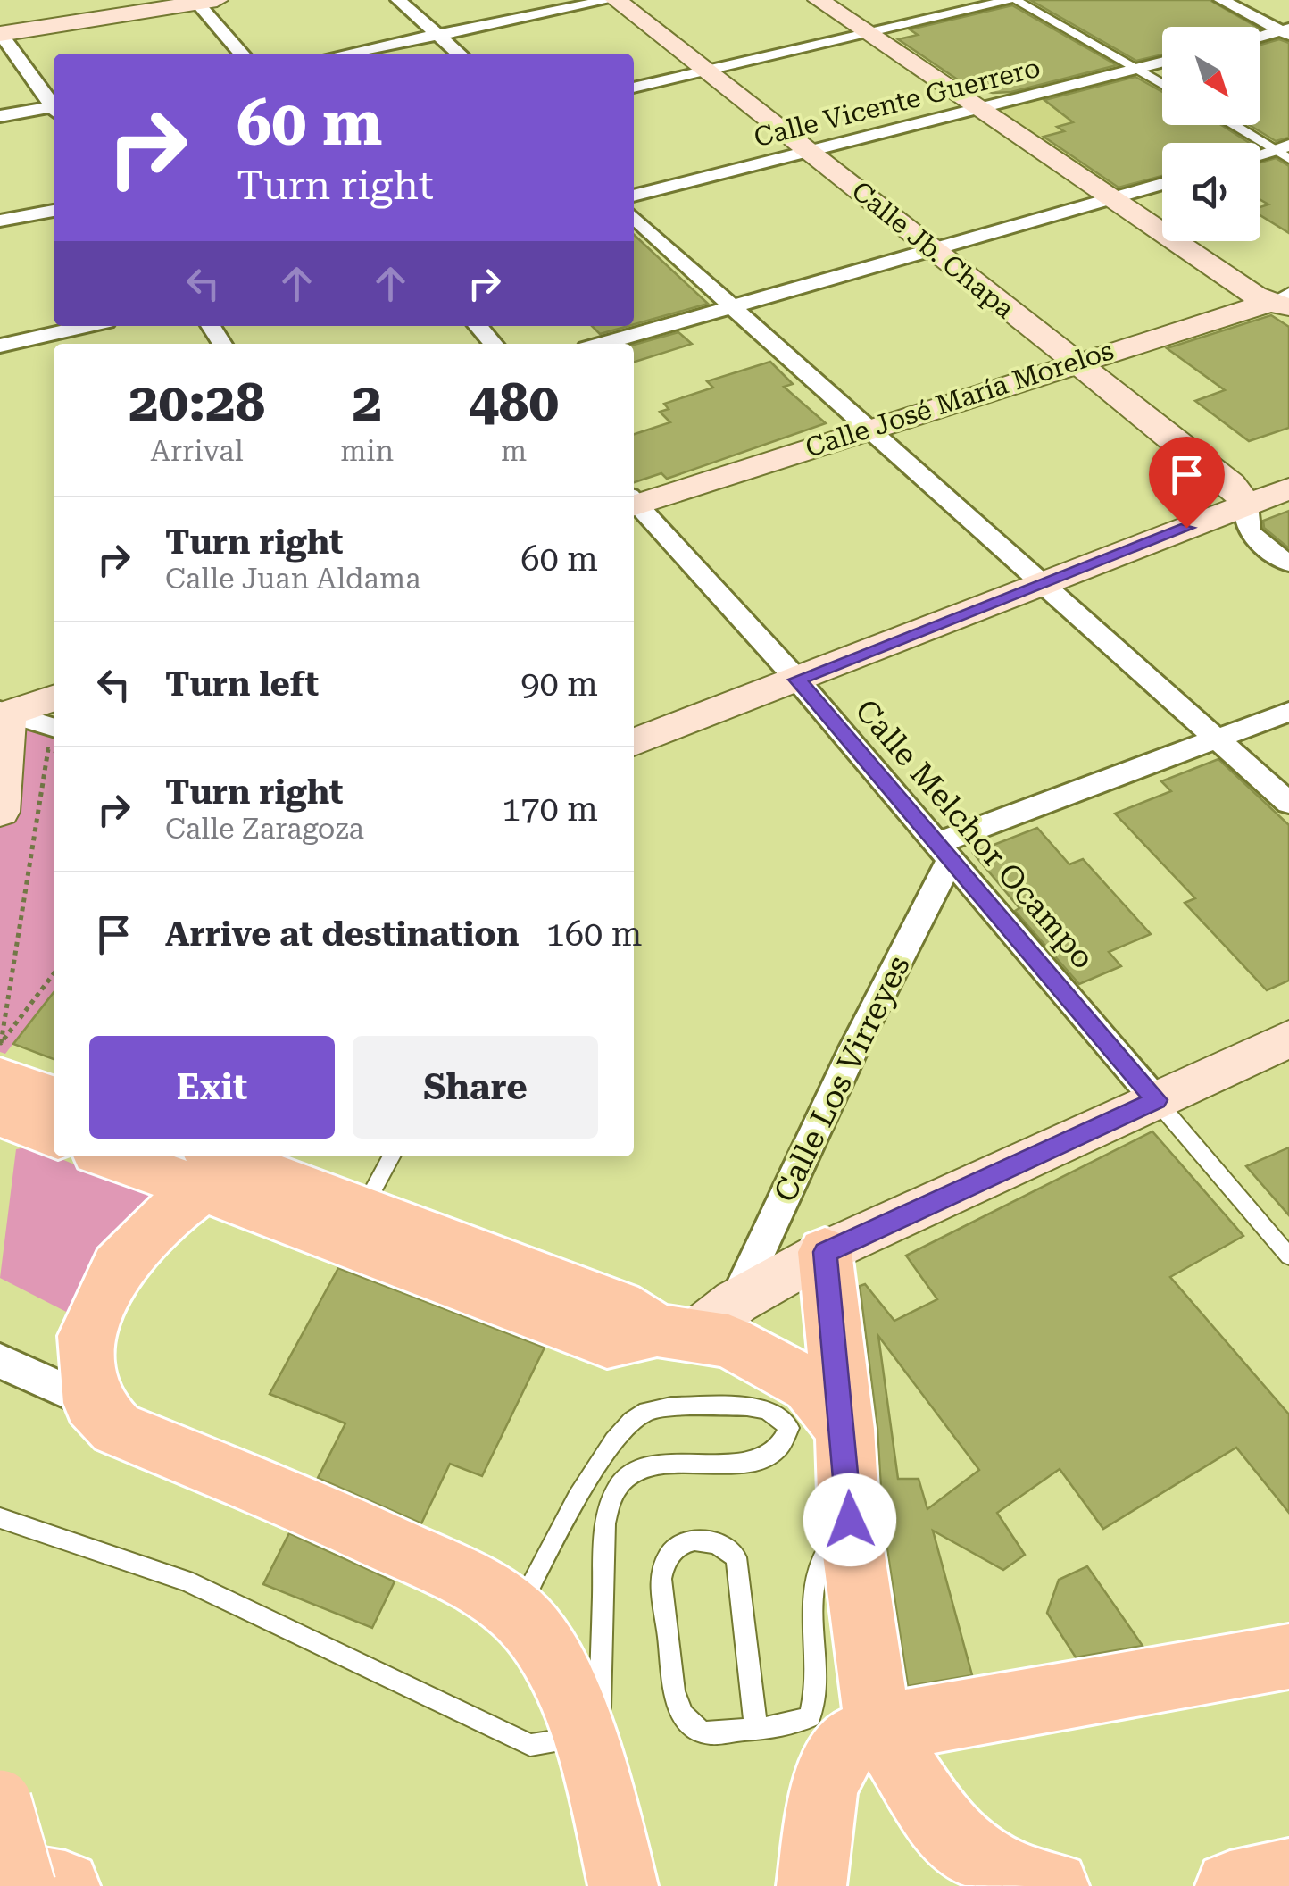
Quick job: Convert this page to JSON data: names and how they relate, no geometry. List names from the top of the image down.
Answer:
{
  "streets": {
    "main road": ["Calle Jb. Chapa", "Calle José María Morelos"],
    "street": ["Calle Vicente Guerrero", "Calle Melchor Ocampo", "Calle Los Virreyes"]
  },
  "crossings": [
    ["Calle Vicente Guerrero", "Calle Jb. Chapa"],
    ["Calle Jb. Chapa", "Calle José María Morelos"],
    ["Calle Melchor Ocampo", "Calle Los Virreyes"]
  ],
  "north": "bottom right",
  "page": {
    "turn": ["60 m", "Turn right"],
    "eta": [
      "20:28",
      "Arrival",
      "2",
      "min",
      "480",
      "m"
    ],
    "list": [
      {
        "name": "Turn right",
        "note": "Calle Juan Aldama",
        "value": "60 m"
      },
      {
        "name": "Turn left",
        "value": "90 m"
      },
      {
        "name": "Turn right",
        "note": "Calle Zaragoza",
        "value": "170 m"
      },
      {
        "name": "Arrive at destination",
        "value": "160 m"
      }
    ],
    "buttons": ["Exit", "Share"]
  }
}
